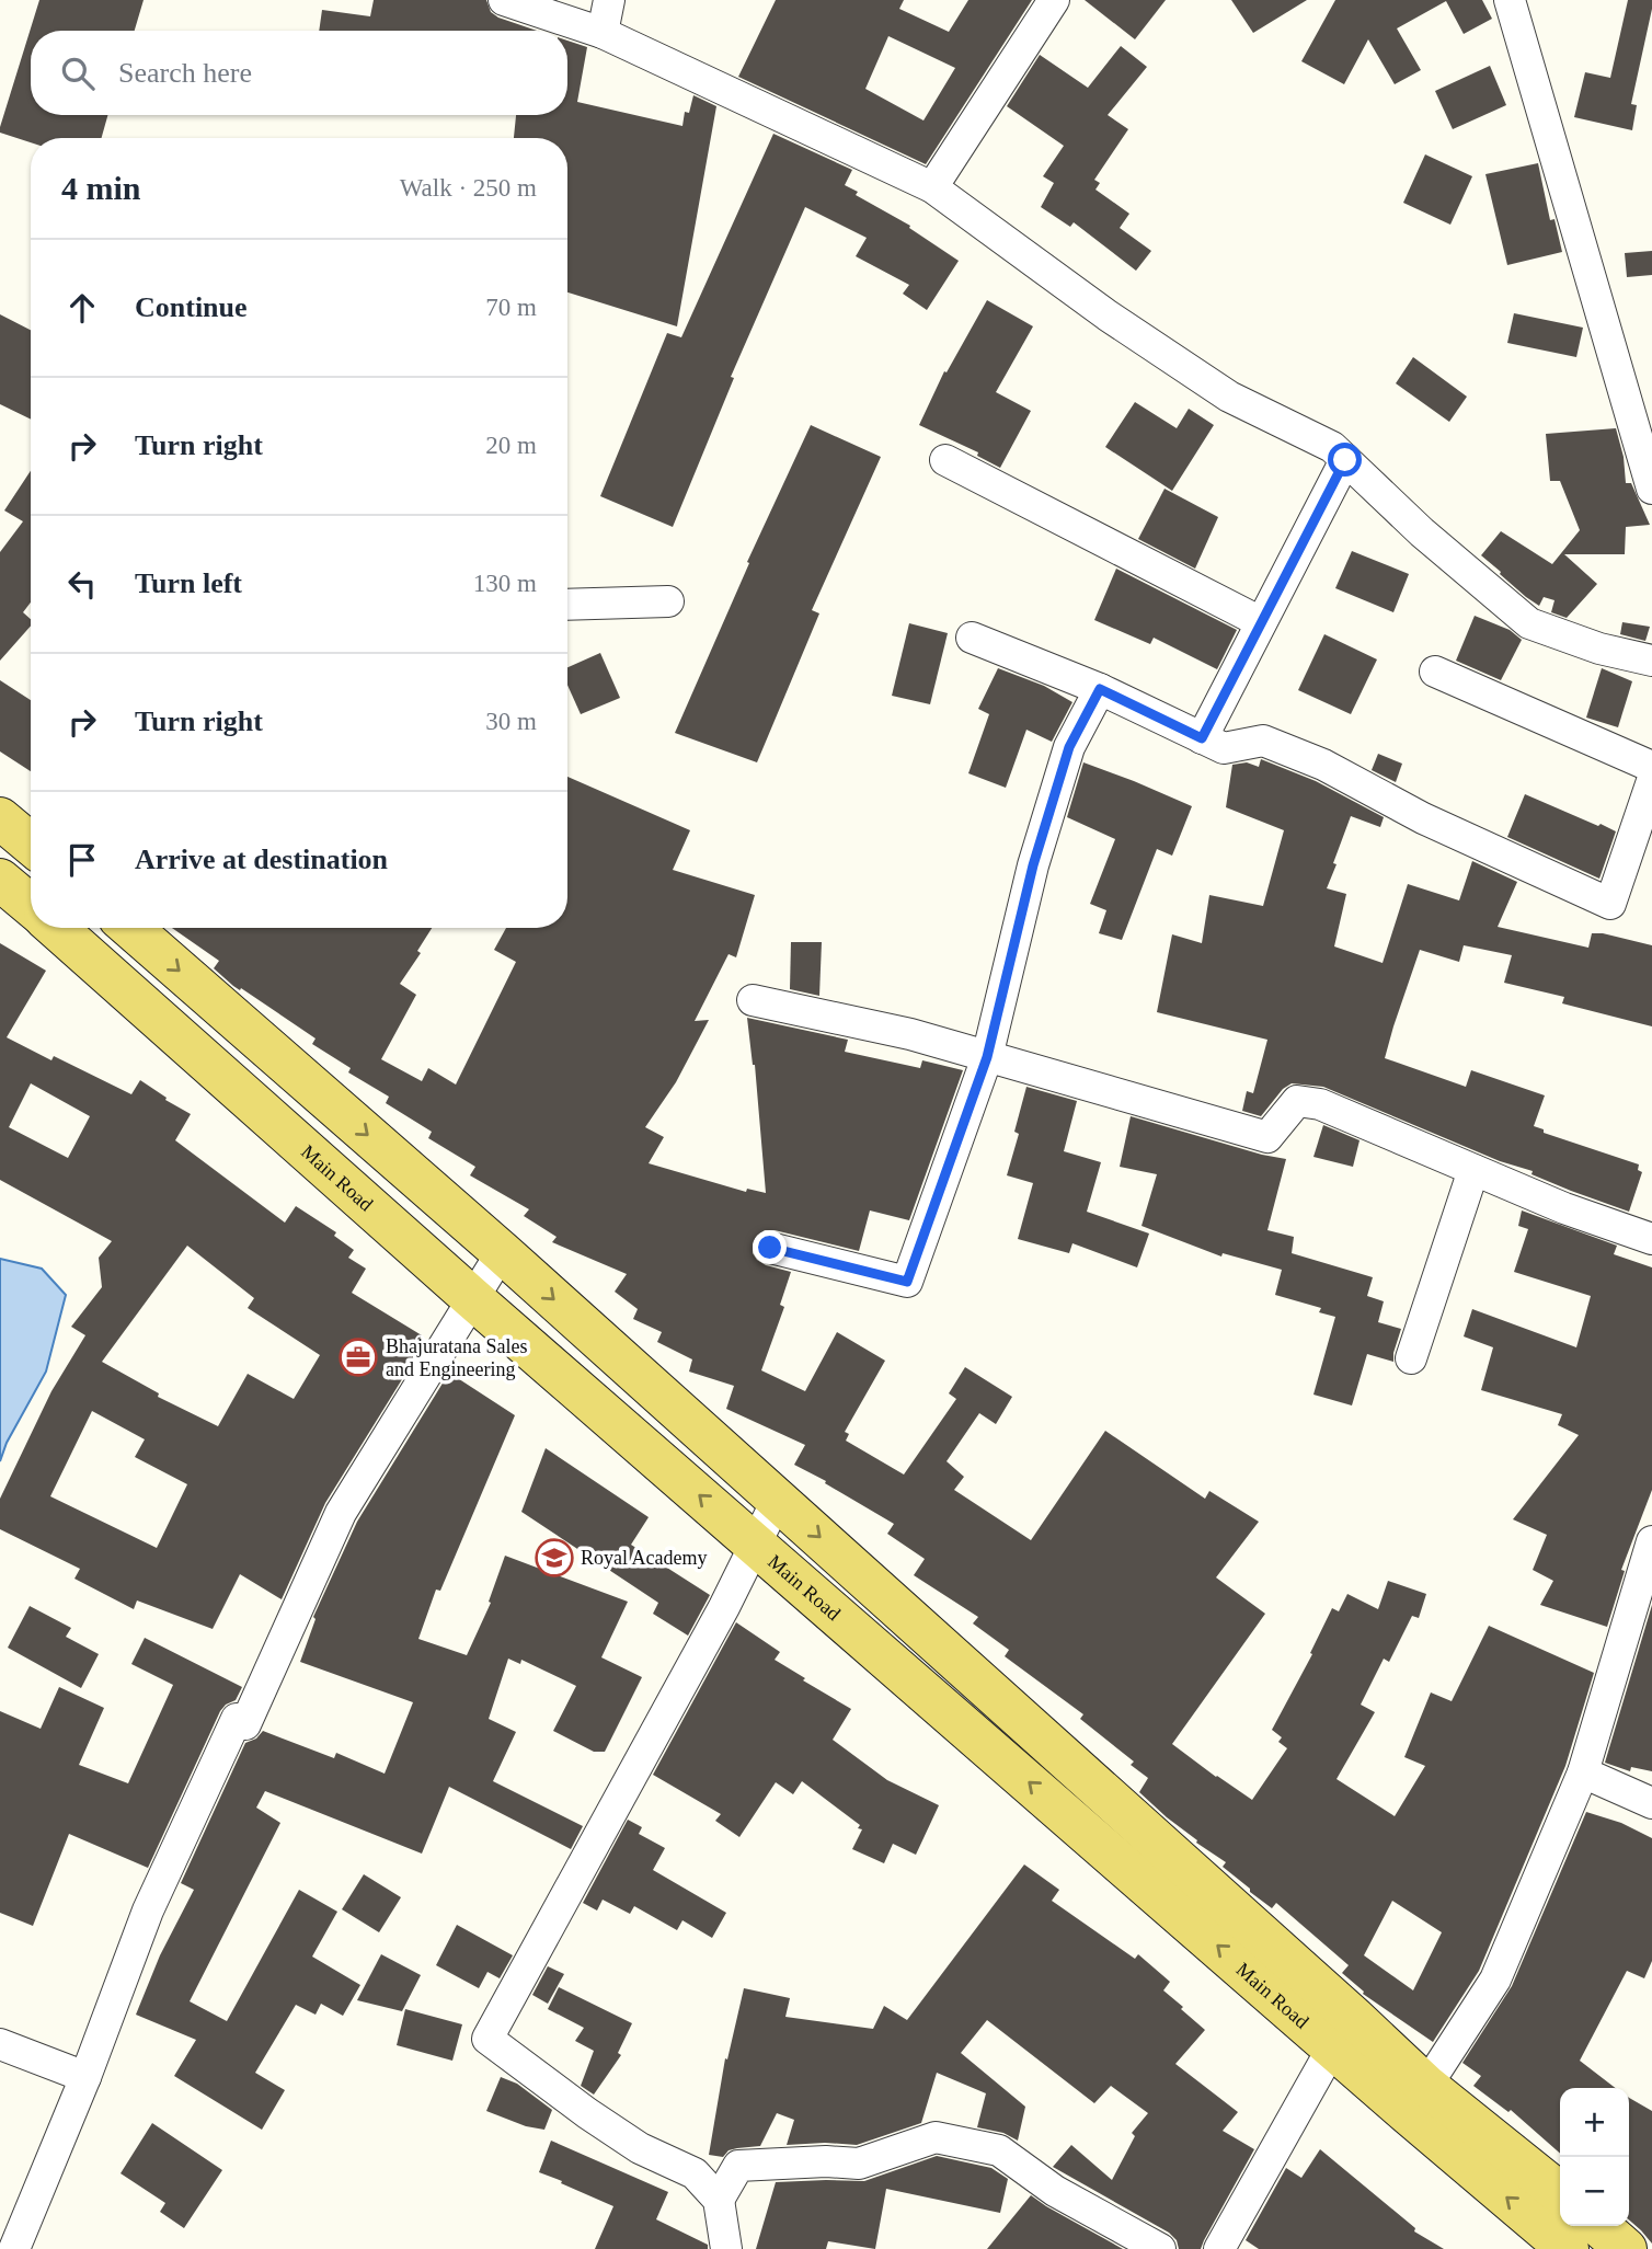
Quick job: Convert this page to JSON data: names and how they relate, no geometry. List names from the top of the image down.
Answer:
{
  "streets": {
    "main road": ["Main Road"]
  },
  "places": {
    "office": ["Bhajuratana Sales and Engineering"],
    "school or university": ["Royal Academy"]
  },
  "page": {
    "search": "Search here",
    "heading": ["4 min", "Walk · 250 m"],
    "list": [
      ["Continue", "70 m"],
      ["Turn right", "20 m"],
      ["Turn left", "130 m"],
      ["Turn right", "30 m"],
      "Arrive at destination"
    ],
    "map_buttons": ["+", "−"]
  }
}
